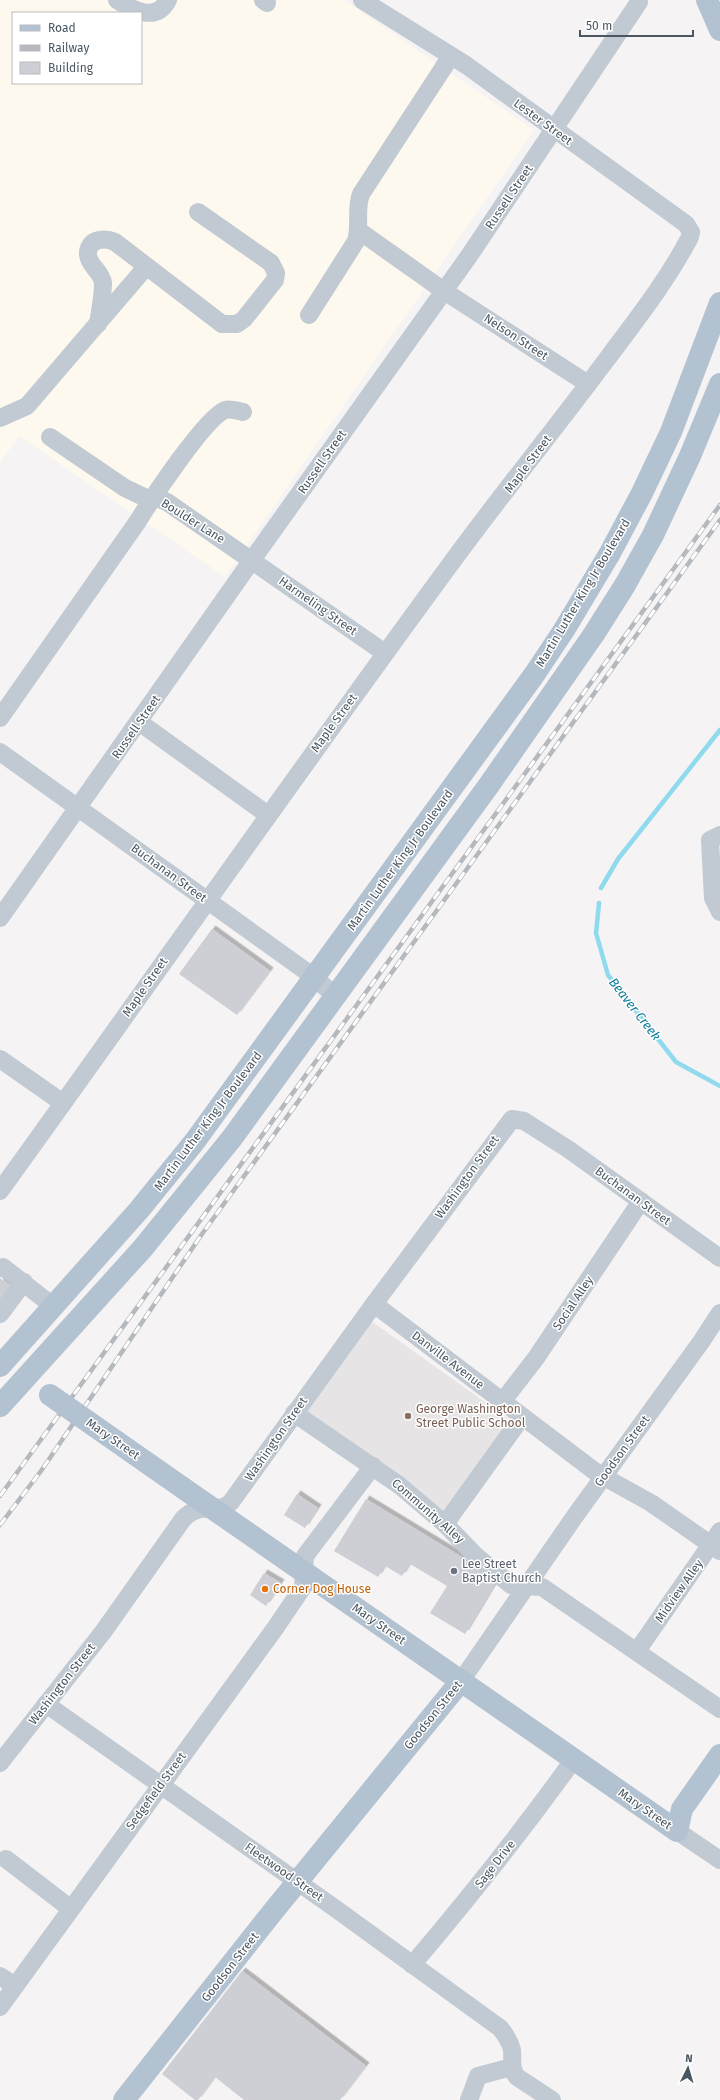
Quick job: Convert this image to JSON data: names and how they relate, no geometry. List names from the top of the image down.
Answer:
{
  "streets": {
    "main road": ["Martin Luther King Jr Boulevard", "Mary Street", "Goodson Street"],
    "street": [
      "Lester Street",
      "Russell Street",
      "Nelson Street",
      "Maple Street",
      "Boulder Lane",
      "Harmeling Street",
      "Buchanan Street",
      "Washington Street",
      "Social Alley",
      "Danville Avenue",
      "Community Alley",
      "Midview Alley",
      "Sedgefield Street",
      "Sage Drive",
      "Fleetwood Street"
    ]
  },
  "crossings": [
    ["Lester Street", "Russell Street"],
    ["Lester Street", "Maple Street"],
    ["Russell Street", "Nelson Street"],
    ["Russell Street", "Boulder Lane"],
    ["Russell Street", "Harmeling Street"],
    ["Russell Street", "Buchanan Street"],
    ["Nelson Street", "Maple Street"],
    ["Maple Street", "Harmeling Street"],
    ["Maple Street", "Buchanan Street"],
    ["Boulder Lane", "Harmeling Street"],
    ["Martin Luther King Jr Boulevard", "Buchanan Street"],
    ["Martin Luther King Jr Boulevard", "Mary Street"],
    ["Buchanan Street", "Washington Street"],
    ["Buchanan Street", "Social Alley"],
    ["Washington Street", "Danville Avenue"],
    ["Washington Street", "Mary Street"],
    ["Washington Street", "Community Alley"],
    ["Washington Street", "Fleetwood Street"],
    ["Social Alley", "Danville Avenue"],
    ["Danville Avenue", "Goodson Street"],
    ["Danville Avenue", "Midview Alley"],
    ["Mary Street", "Goodson Street"],
    ["Mary Street", "Sedgefield Street"],
    ["Mary Street", "Sage Drive"],
    ["Goodson Street", "Community Alley"],
    ["Goodson Street", "Fleetwood Street"],
    ["Community Alley", "Midview Alley"],
    ["Community Alley", "Sedgefield Street"],
    ["Sedgefield Street", "Fleetwood Street"],
    ["Sage Drive", "Fleetwood Street"]
  ],
  "water": ["Beaver Creek"],
  "places": ["George Washington Street Public School", "Lee Street Baptist Church", "Corner Dog House"],
  "legend": ["Road", "Railway", "Building"],
  "scale_bar": "50 m",
  "north": "top"
}
